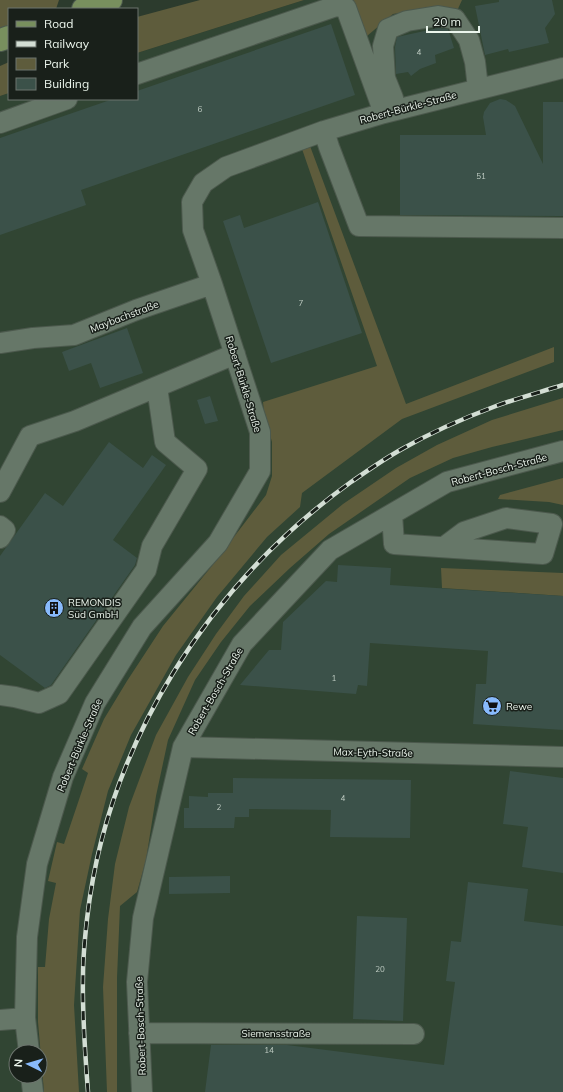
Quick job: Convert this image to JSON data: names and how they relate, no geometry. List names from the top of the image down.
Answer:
{
  "streets": {
    "street": [
      "Robert-Bürkle-Straße",
      "Maybachstraße",
      "Robert-Bosch-Straße",
      "Max-Eyth-Straße",
      "Siemensstraße"
    ]
  },
  "crossings": [
    ["Robert-Bürkle-Straße", "Maybachstraße"],
    ["Robert-Bosch-Straße", "Max-Eyth-Straße"],
    ["Robert-Bosch-Straße", "Siemensstraße"]
  ],
  "places": {
    "building": ["REMONDIS Süd GmbH"],
    "supermarket": ["Rewe"]
  },
  "house_numbers": [
    "4",
    "6",
    "51",
    "7",
    "1",
    "4",
    "2",
    "20",
    "14"
  ],
  "legend": [
    "Road",
    "Railway",
    "Park",
    "Building"
  ],
  "scale_bar": "20 m",
  "north": "left"
}
